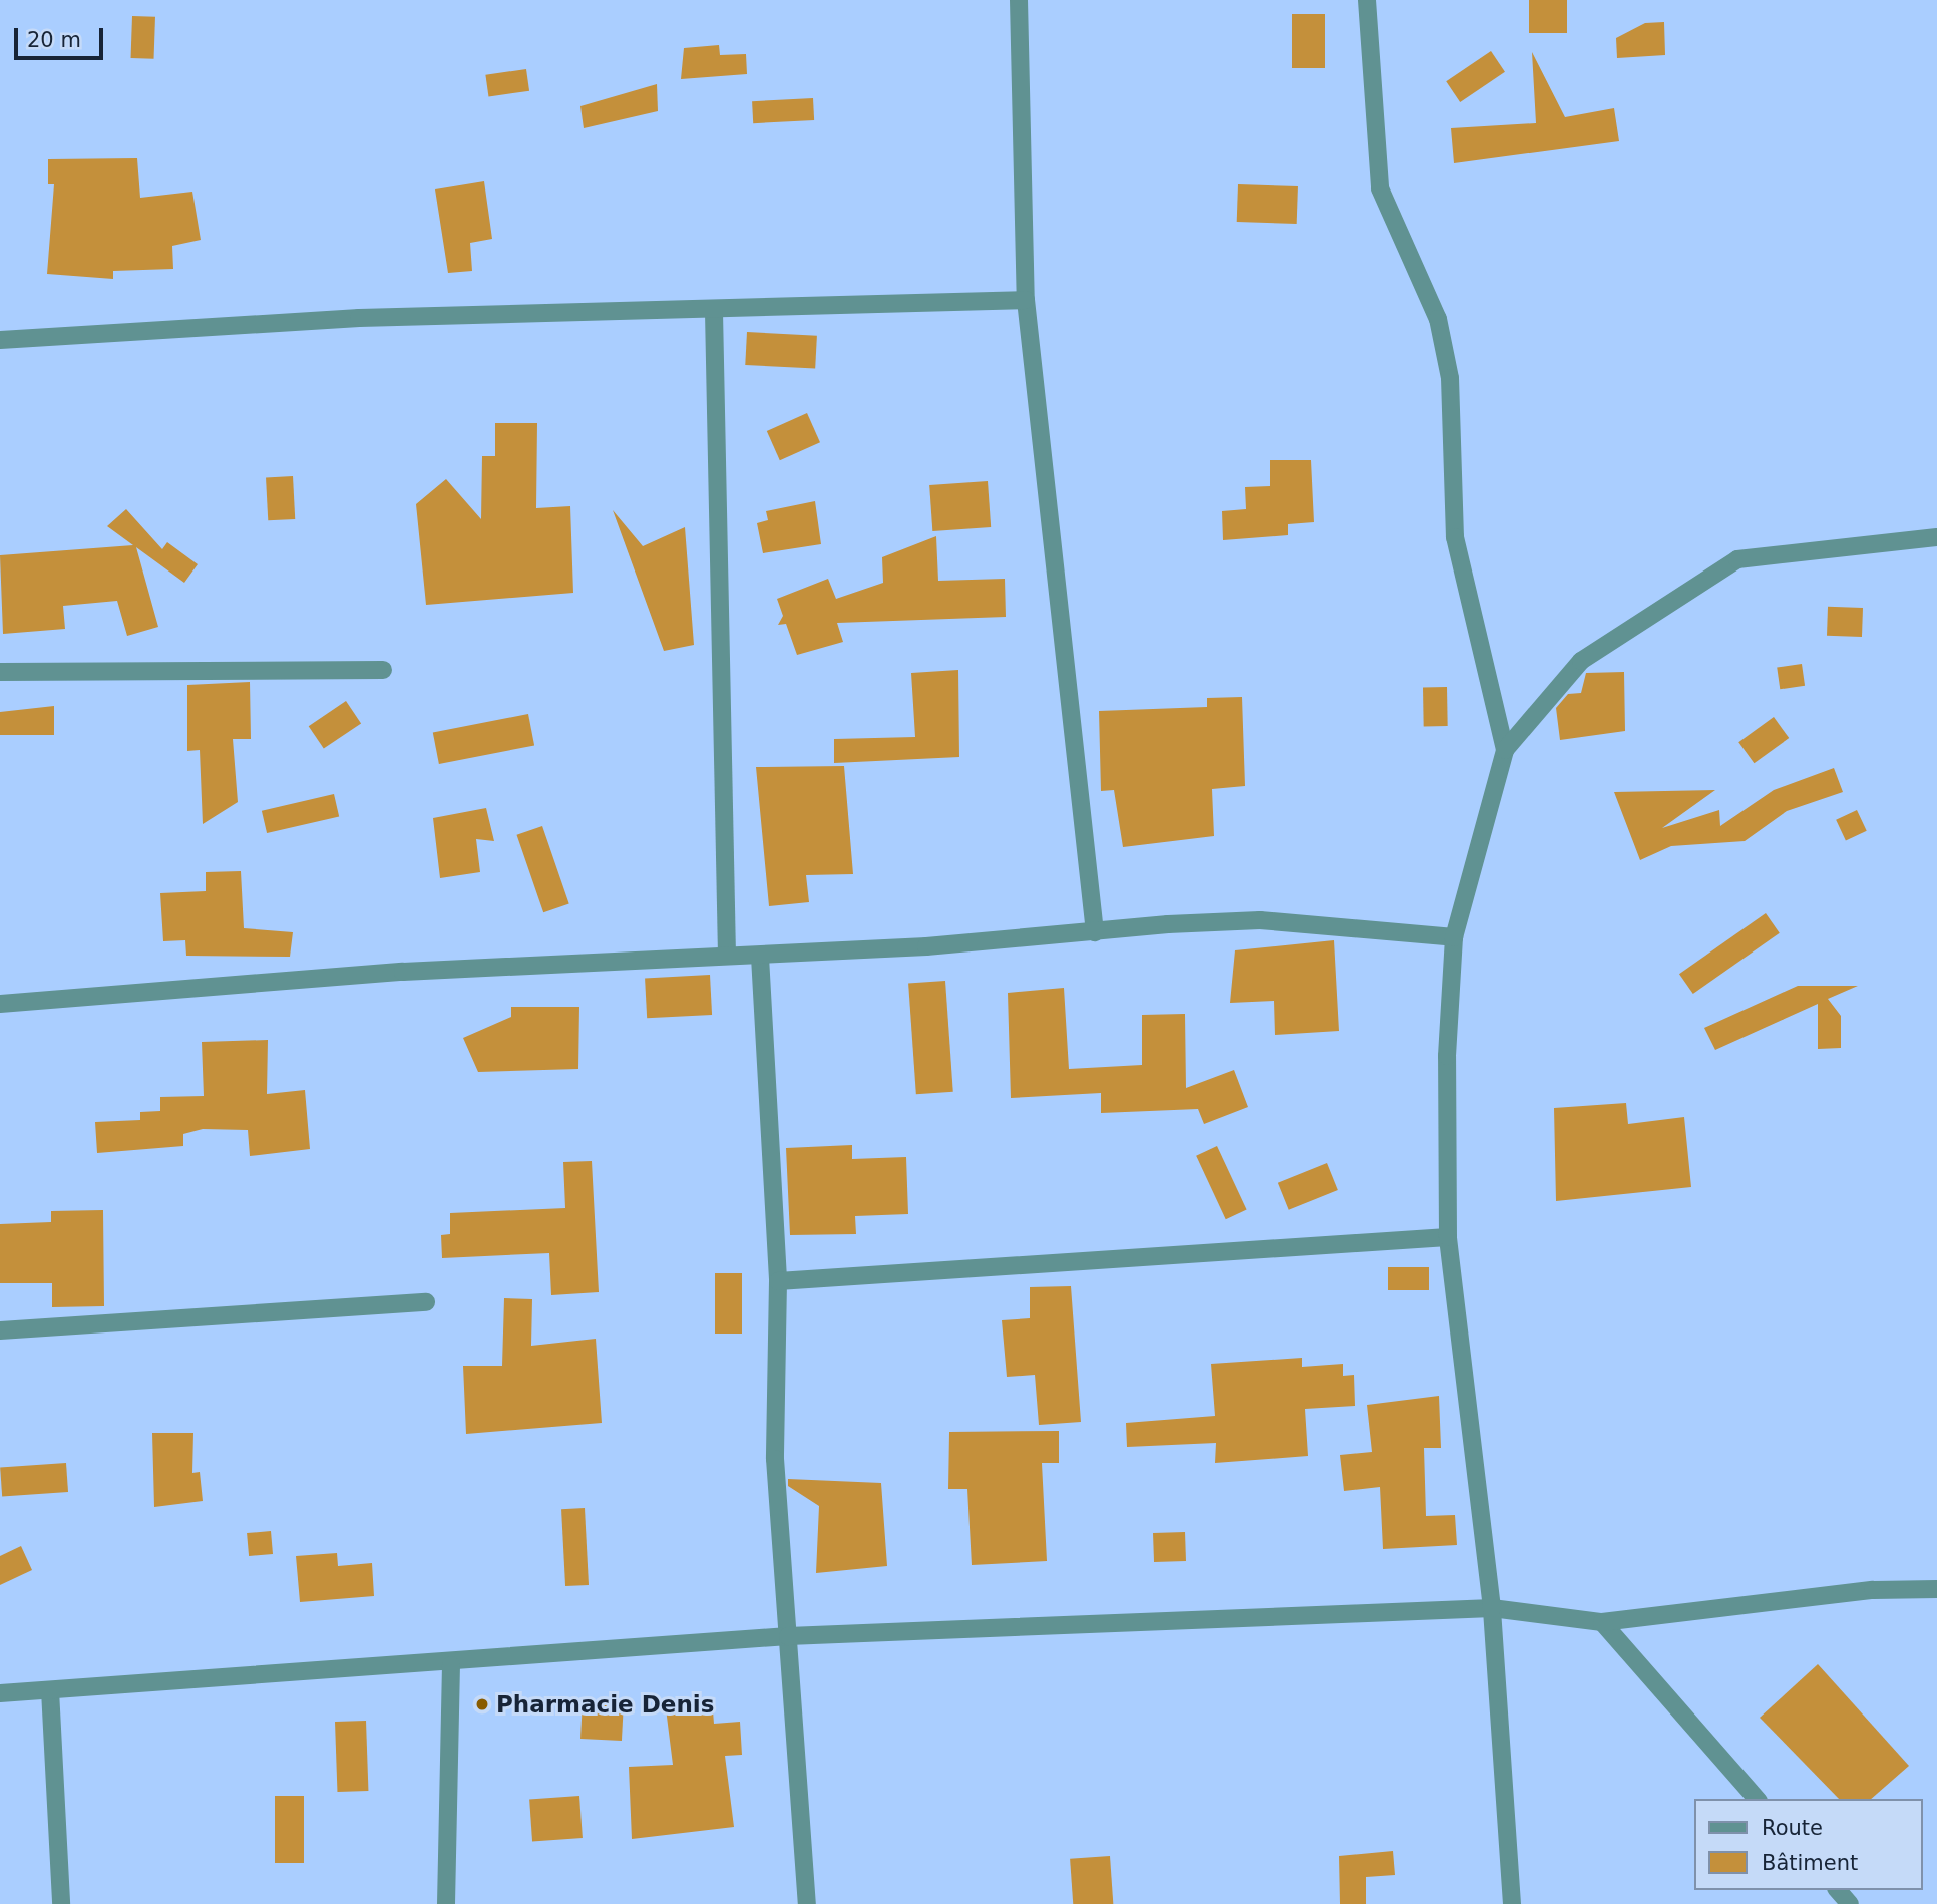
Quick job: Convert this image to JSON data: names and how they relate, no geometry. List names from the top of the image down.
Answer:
{
  "places": ["Pharmacie Denis"],
  "legend": ["Route", "Bâtiment"],
  "scale_bar": "20 m"
}
